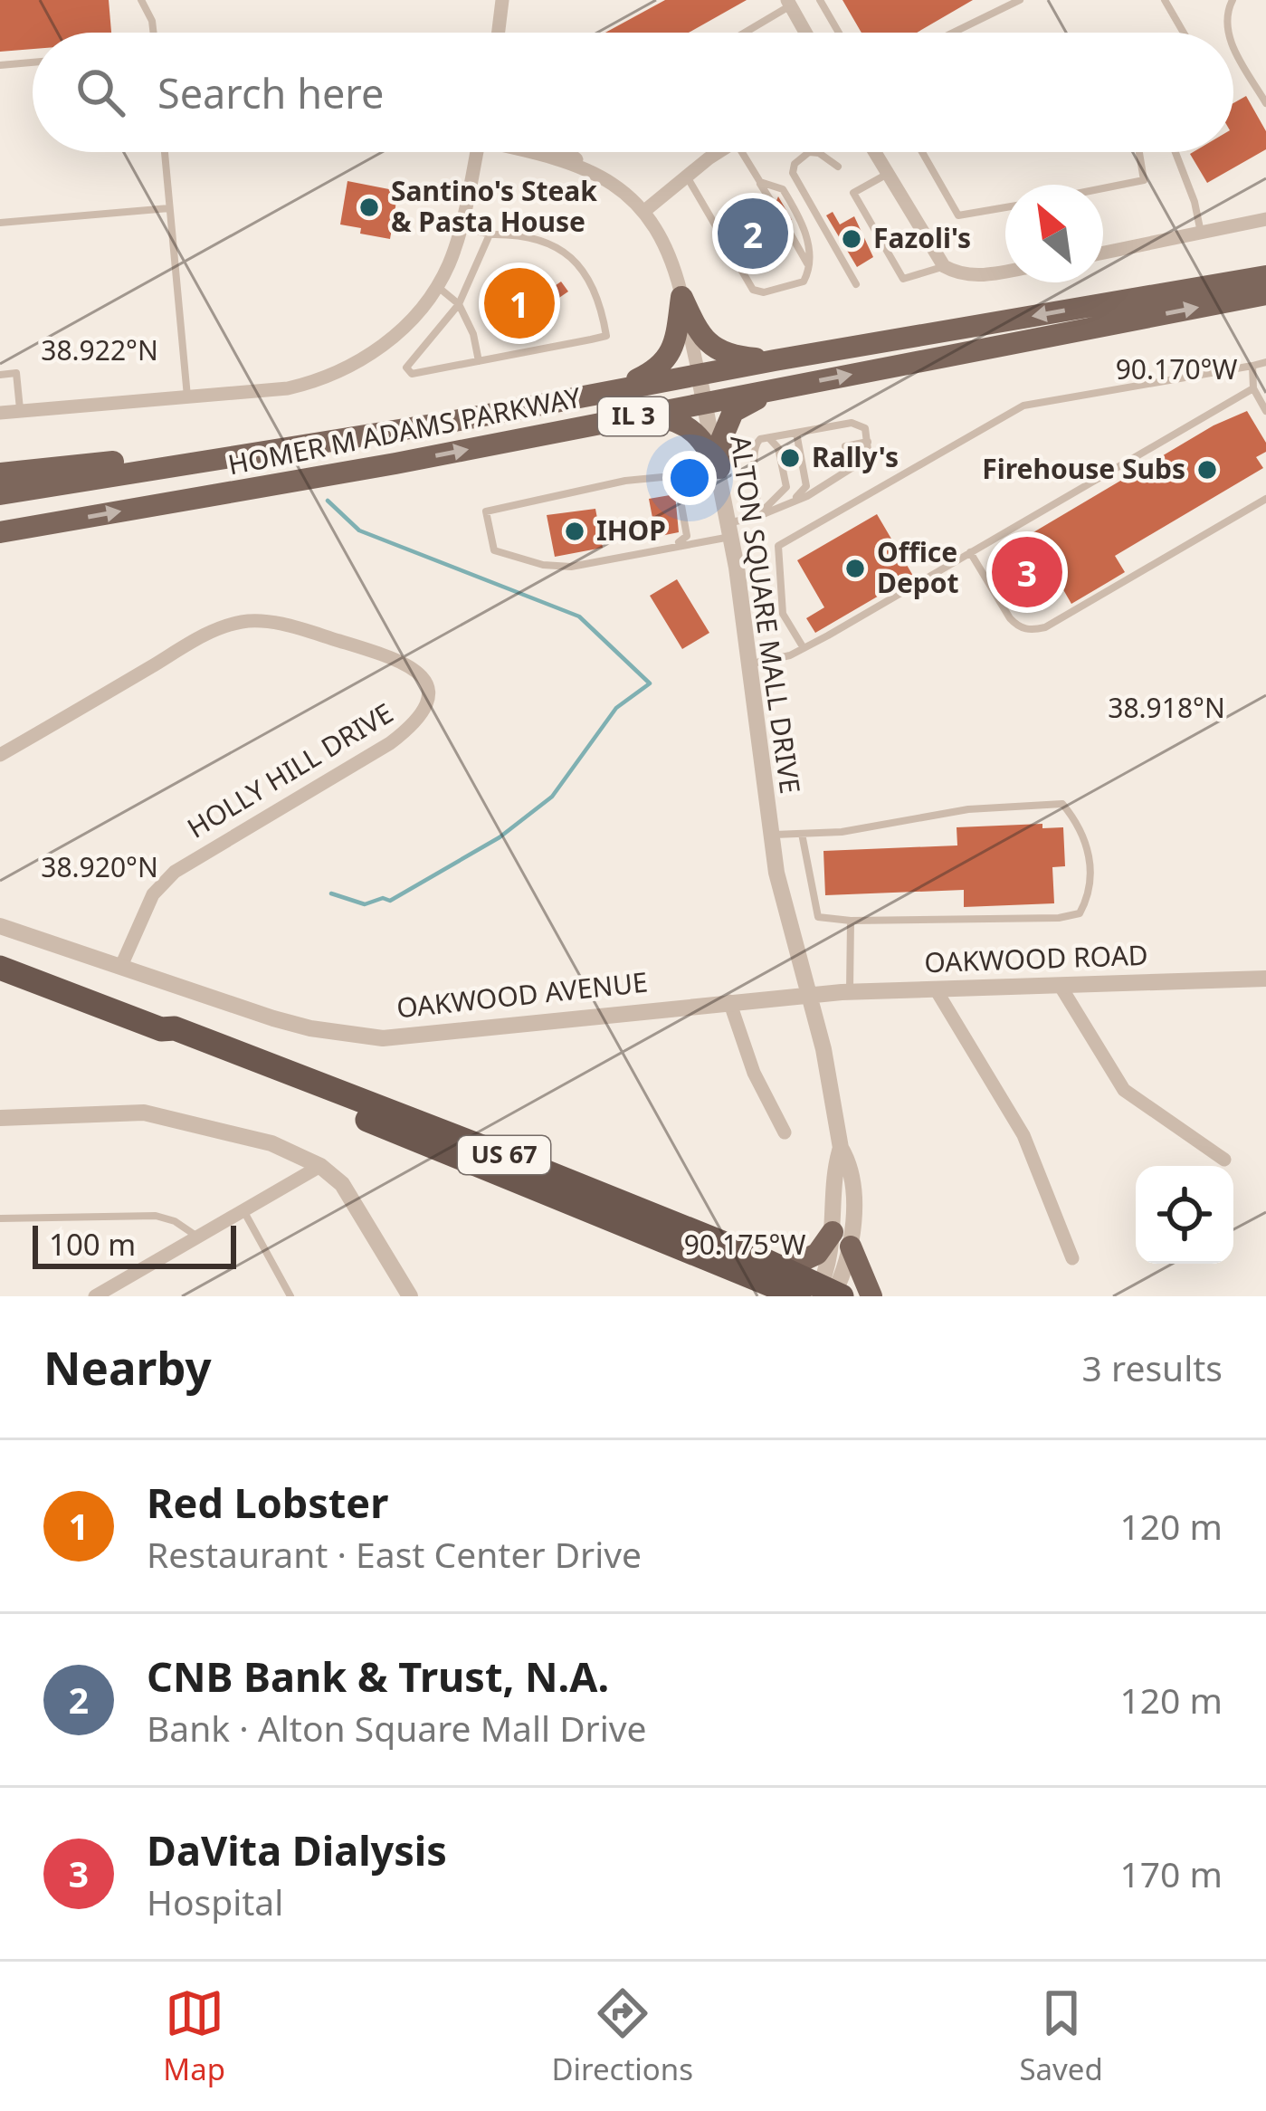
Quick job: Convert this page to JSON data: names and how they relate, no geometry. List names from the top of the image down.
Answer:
{
  "streets": {
    "highway": ["US 67"],
    "main road": ["IL 3", "HOMER M ADAMS PARKWAY"],
    "street": [
      "ALTON SQUARE MALL DRIVE",
      "HOLLY HILL DRIVE",
      "OAKWOOD ROAD",
      "OAKWOOD AVENUE"
    ]
  },
  "crossings": [
    ["HOMER M ADAMS PARKWAY", "ALTON SQUARE MALL DRIVE"],
    ["ALTON SQUARE MALL DRIVE", "OAKWOOD ROAD"],
    ["ALTON SQUARE MALL DRIVE", "OAKWOOD AVENUE"],
    ["ALTON SQUARE MALL DRIVE", "US 67"],
    ["HOLLY HILL DRIVE", "OAKWOOD AVENUE"],
    ["OAKWOOD ROAD", "OAKWOOD AVENUE"]
  ],
  "places": [
    "Santino's Steak & Pasta House",
    "Fazoli's",
    "Rally's",
    "Firehouse Subs",
    "IHOP",
    "Office Depot"
  ],
  "scale_bar": "100 m",
  "north": "top left",
  "page": {
    "search": "Search here",
    "pins": ["2", "1", "3"],
    "scale": "100 m",
    "heading": ["Nearby", "3 results"],
    "list": [
      {
        "mark": "1",
        "name": "Red Lobster",
        "note": "Restaurant · East Center Drive",
        "value": "120 m"
      },
      {
        "mark": "2",
        "name": "CNB Bank & Trust, N.A.",
        "note": "Bank · Alton Square Mall Drive",
        "value": "120 m"
      },
      {
        "mark": "3",
        "name": "DaVita Dialysis",
        "note": "Hospital",
        "value": "170 m"
      }
    ],
    "nav": ["Map", "Directions", "Saved"]
  },
  "coordinates": [
    "38.922°N",
    "90.170°W",
    "38.918°N",
    "38.920°N",
    "90.175°W"
  ]
}
